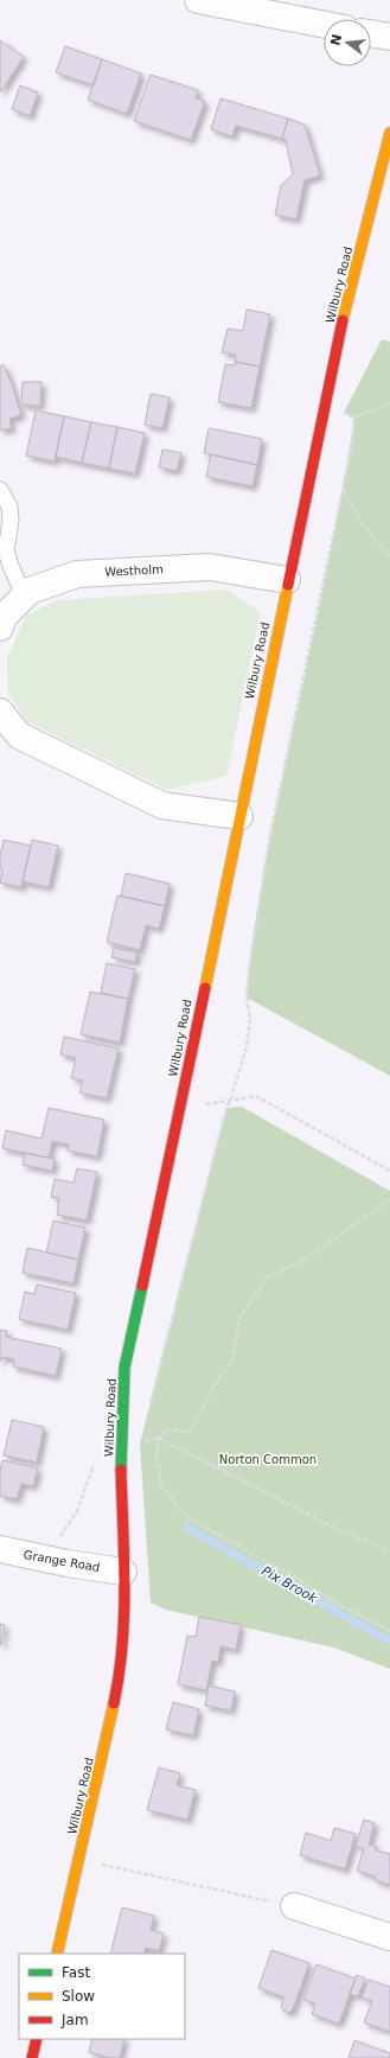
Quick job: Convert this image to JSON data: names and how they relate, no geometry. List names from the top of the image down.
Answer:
{
  "streets": {
    "street": ["Wilbury Road", "Westholm", "Grange Road"]
  },
  "crossings": [
    ["Wilbury Road", "Westholm"],
    ["Wilbury Road", "Grange Road"]
  ],
  "water": ["Pix Brook"],
  "parks": ["Norton Common"],
  "legend": ["Fast", "Slow", "Jam"],
  "north": "left"
}
